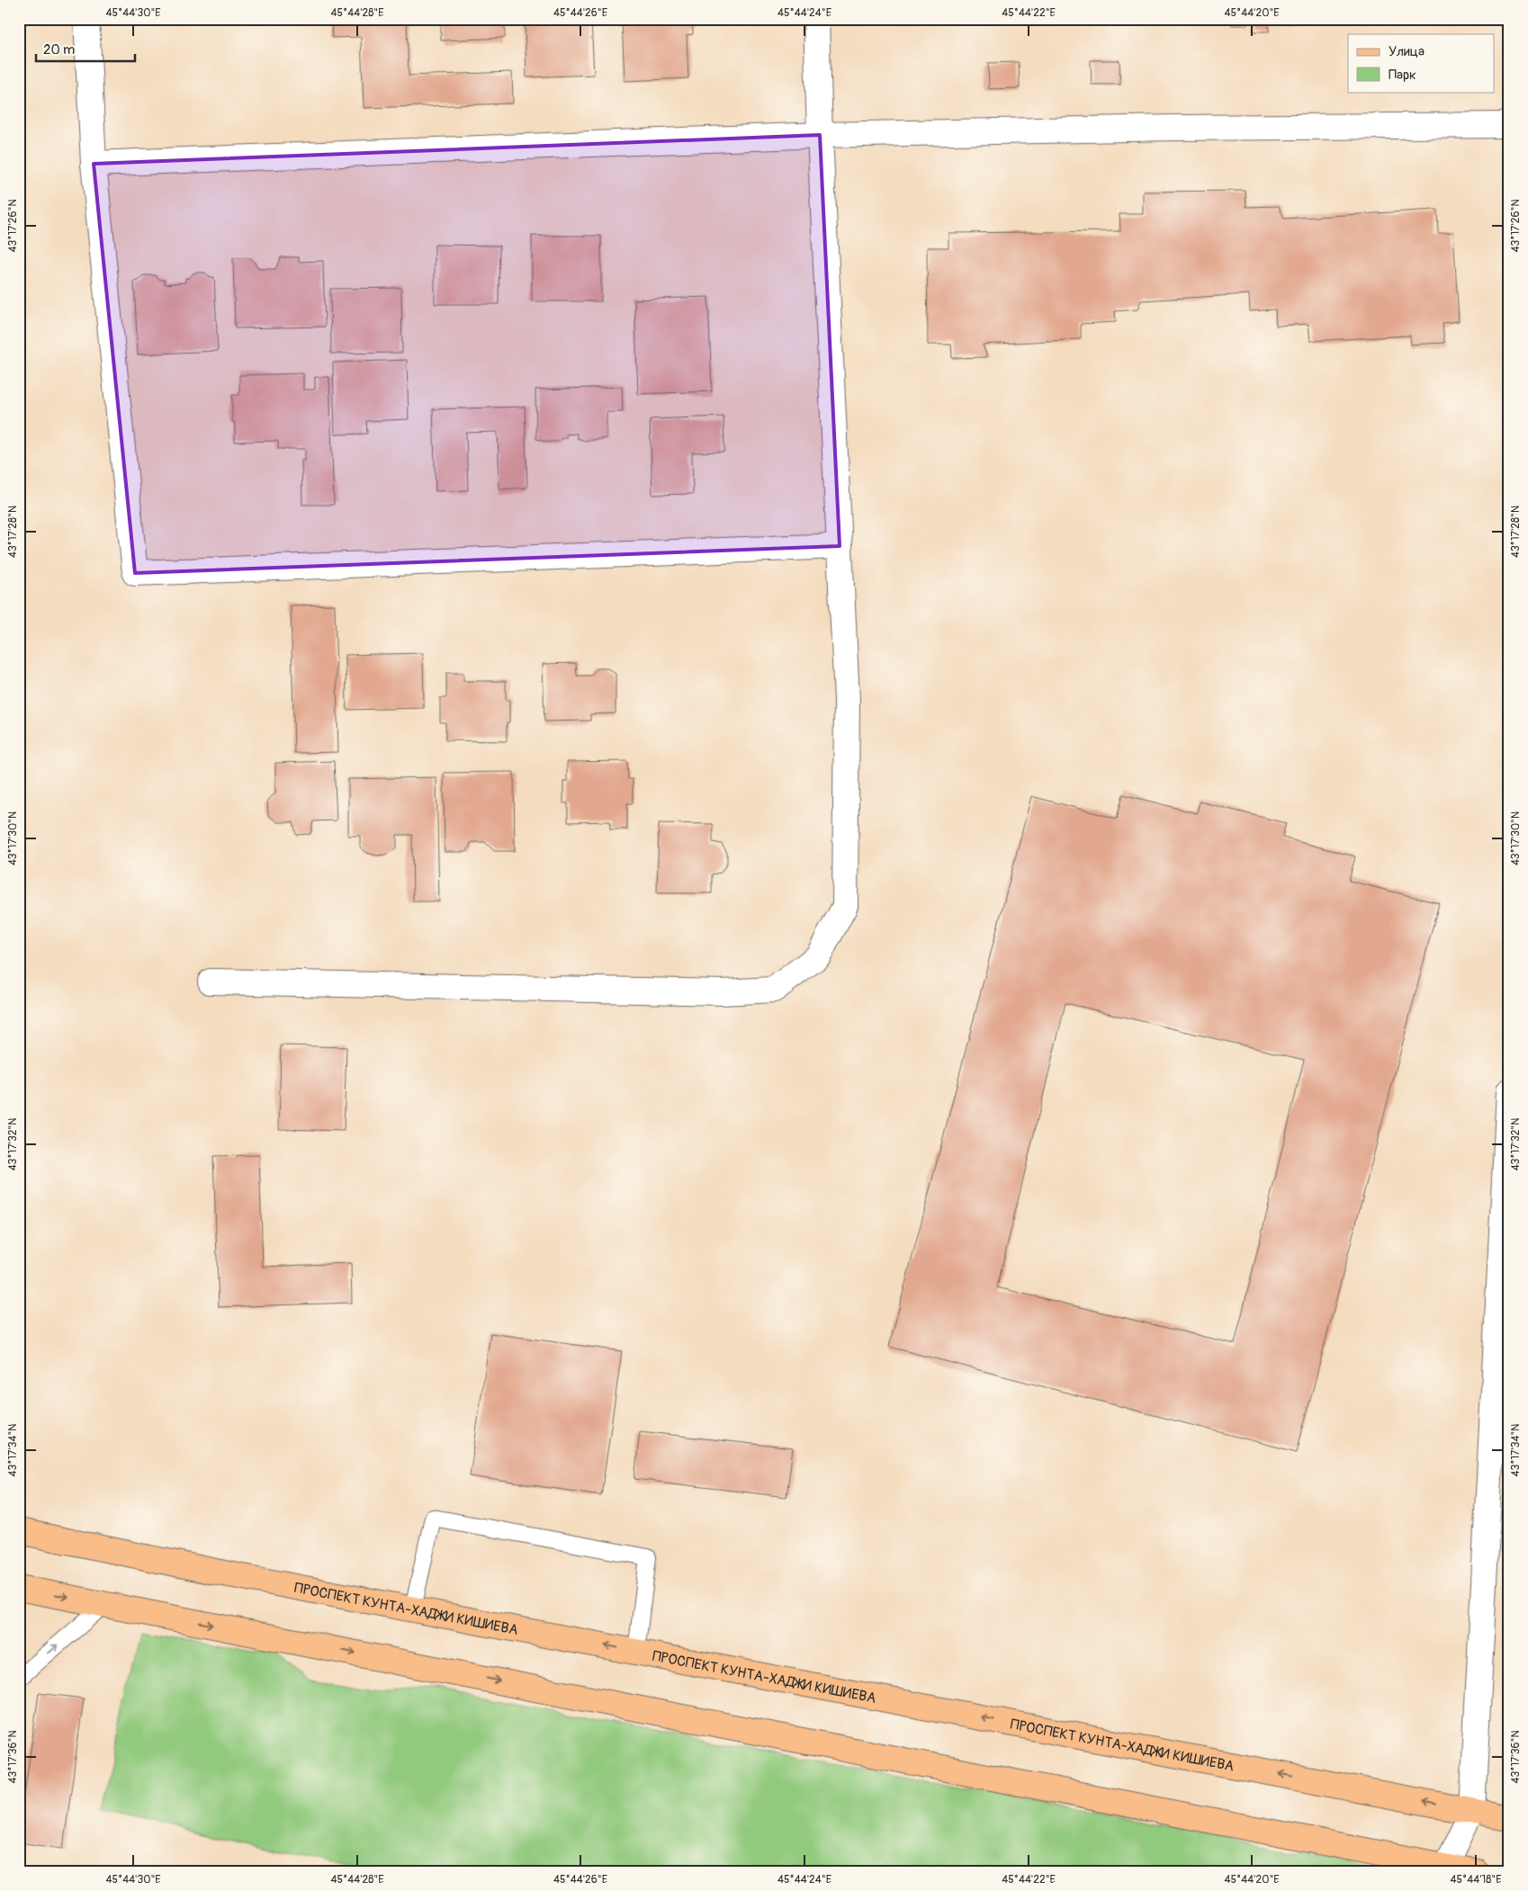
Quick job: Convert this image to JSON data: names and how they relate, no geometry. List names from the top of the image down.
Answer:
{
  "streets": {
    "main road": ["ПРОСПЕКТ КУНТА-ХАДЖИ КИШИЕВА"]
  },
  "legend": ["Улица", "Парк"],
  "scale_bar": "20 m",
  "coordinates": [
    "45°44'30\"E",
    "45°44'28\"E",
    "45°44'26\"E",
    "45°44'24\"E",
    "45°44'22\"E",
    "45°44'20\"E",
    "43°17'26\"N",
    "43°17'28\"N",
    "43°17'30\"N",
    "43°17'32\"N",
    "43°17'34\"N",
    "43°17'36\"N",
    "45°44'18\"E"
  ]
}
